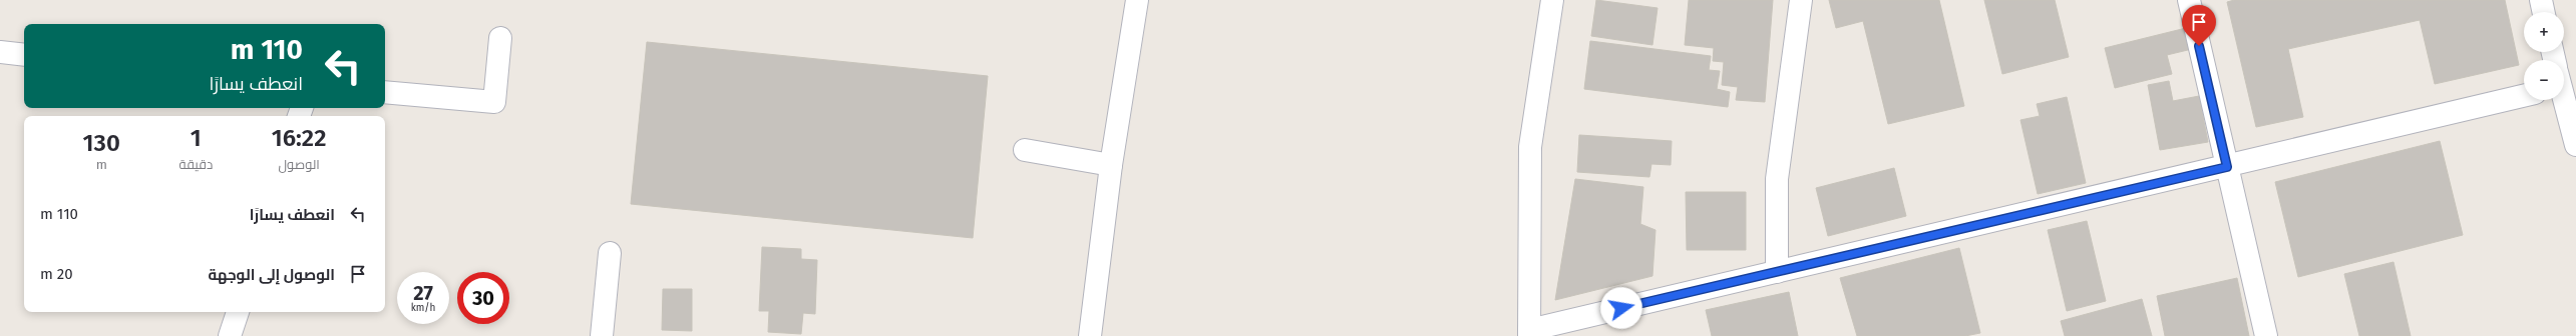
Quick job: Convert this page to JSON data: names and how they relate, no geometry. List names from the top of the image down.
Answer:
{
  "page": {
    "map_buttons": ["+", "−"],
    "turn": ["110 m", "انعطف يسارًا"],
    "eta": [
      "16:22",
      "الوصول",
      "1",
      "دقيقة",
      "130",
      "m"
    ],
    "list": [
      {
        "name": "انعطف يسارًا",
        "value": "110 m"
      },
      {
        "name": "الوصول إلى الوجهة",
        "value": "20 m"
      }
    ],
    "speed": "27 km/h",
    "limit": "30"
  }
}
